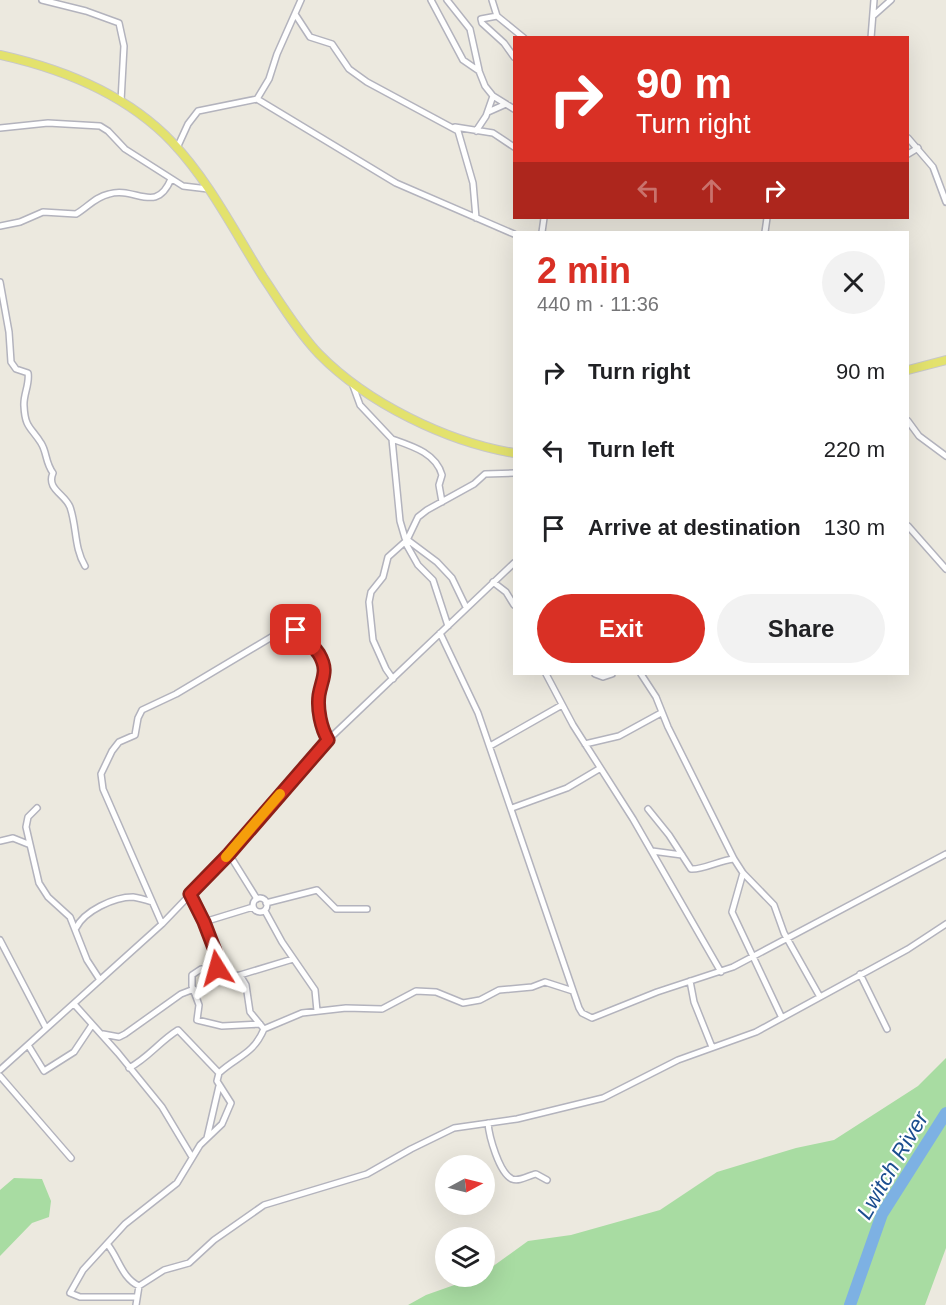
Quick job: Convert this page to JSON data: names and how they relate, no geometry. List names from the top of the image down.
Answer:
{
  "water": ["Lwitch River"],
  "north": "right",
  "page": {
    "turn": ["90 m", "Turn right"],
    "heading": ["2 min", "440 m · 11:36"],
    "list": [
      {
        "name": "Turn right",
        "value": "90 m"
      },
      {
        "name": "Turn left",
        "value": "220 m"
      },
      {
        "name": "Arrive at destination",
        "value": "130 m"
      }
    ],
    "buttons": ["Exit", "Share"]
  }
}
